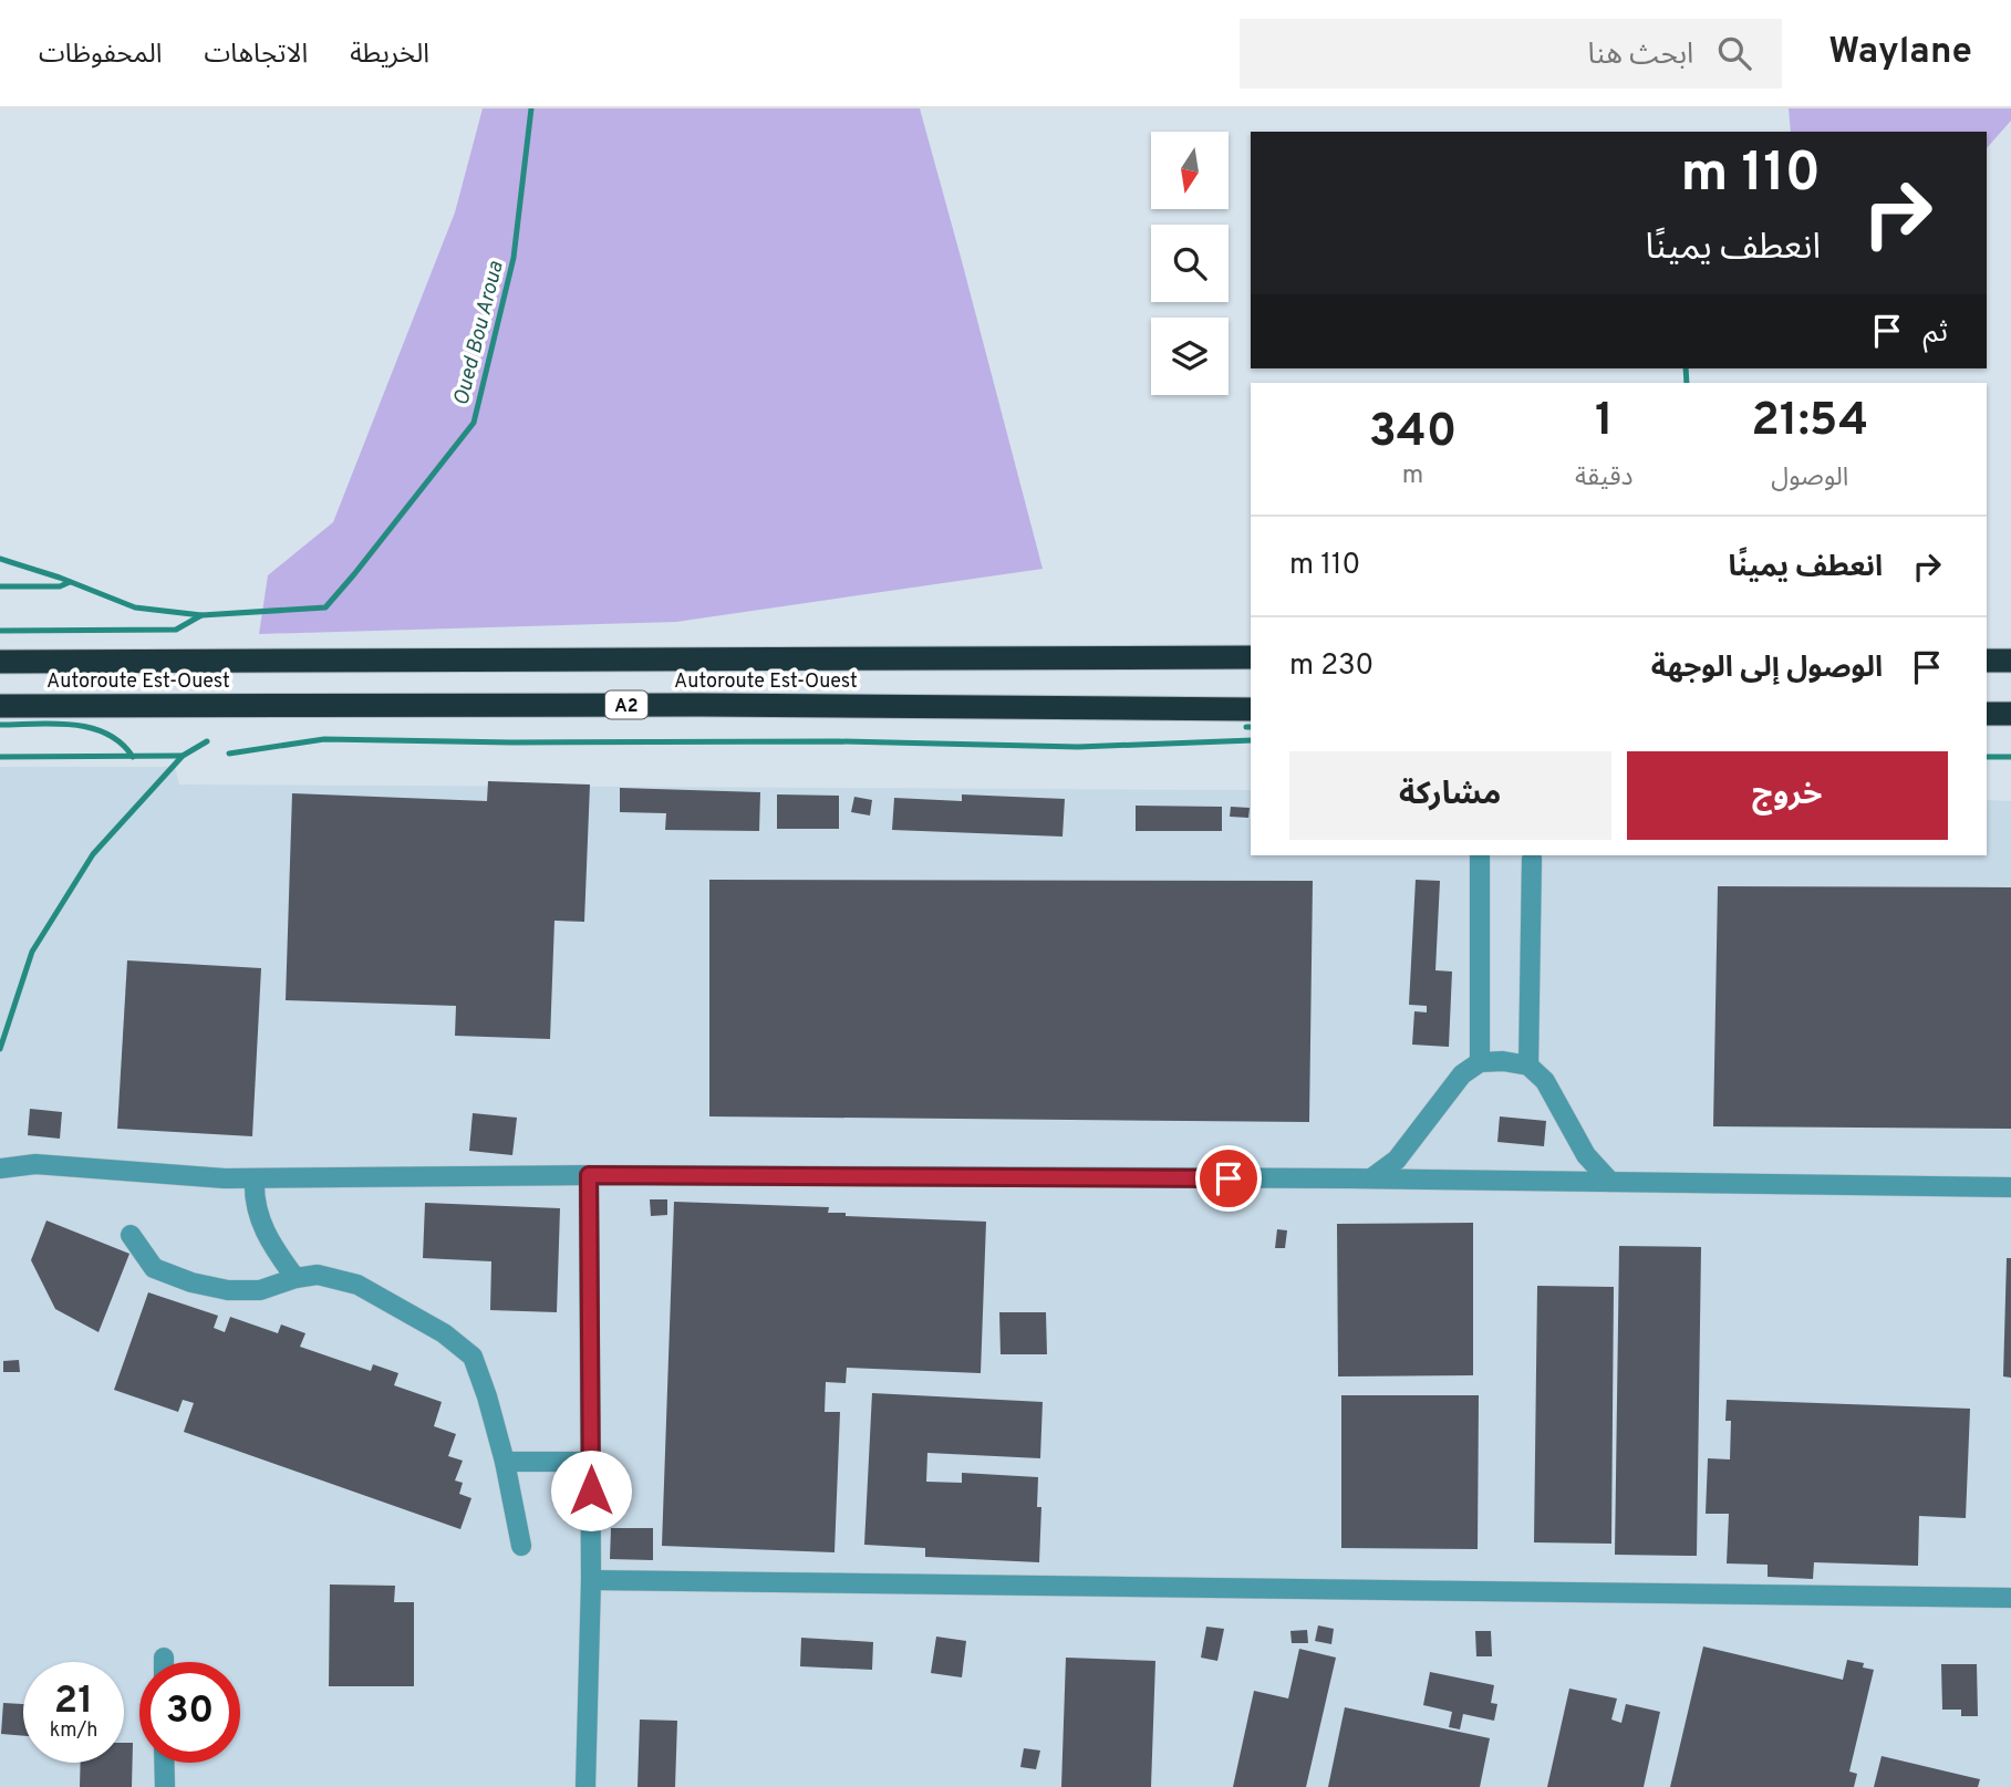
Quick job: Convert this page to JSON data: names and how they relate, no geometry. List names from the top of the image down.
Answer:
{
  "streets": {
    "highway": ["Autoroute Est-Ouest", "A2"]
  },
  "water": ["Oued Bou Aroua"],
  "north": "bottom",
  "page": {
    "header": "Waylane",
    "search": "ابحث هنا",
    "nav": ["الخريطة", "الاتجاهات", "المحفوظات"],
    "turn": ["110 m", "انعطف يمينًا"],
    "then": "ثم",
    "eta": [
      "21:54",
      "الوصول",
      "1",
      "دقيقة",
      "340",
      "m"
    ],
    "list": [
      {
        "name": "انعطف يمينًا",
        "value": "110 m"
      },
      {
        "name": "الوصول إلى الوجهة",
        "value": "230 m"
      }
    ],
    "buttons": ["خروج", "مشاركة"],
    "speed": "21 km/h",
    "limit": "30"
  }
}
